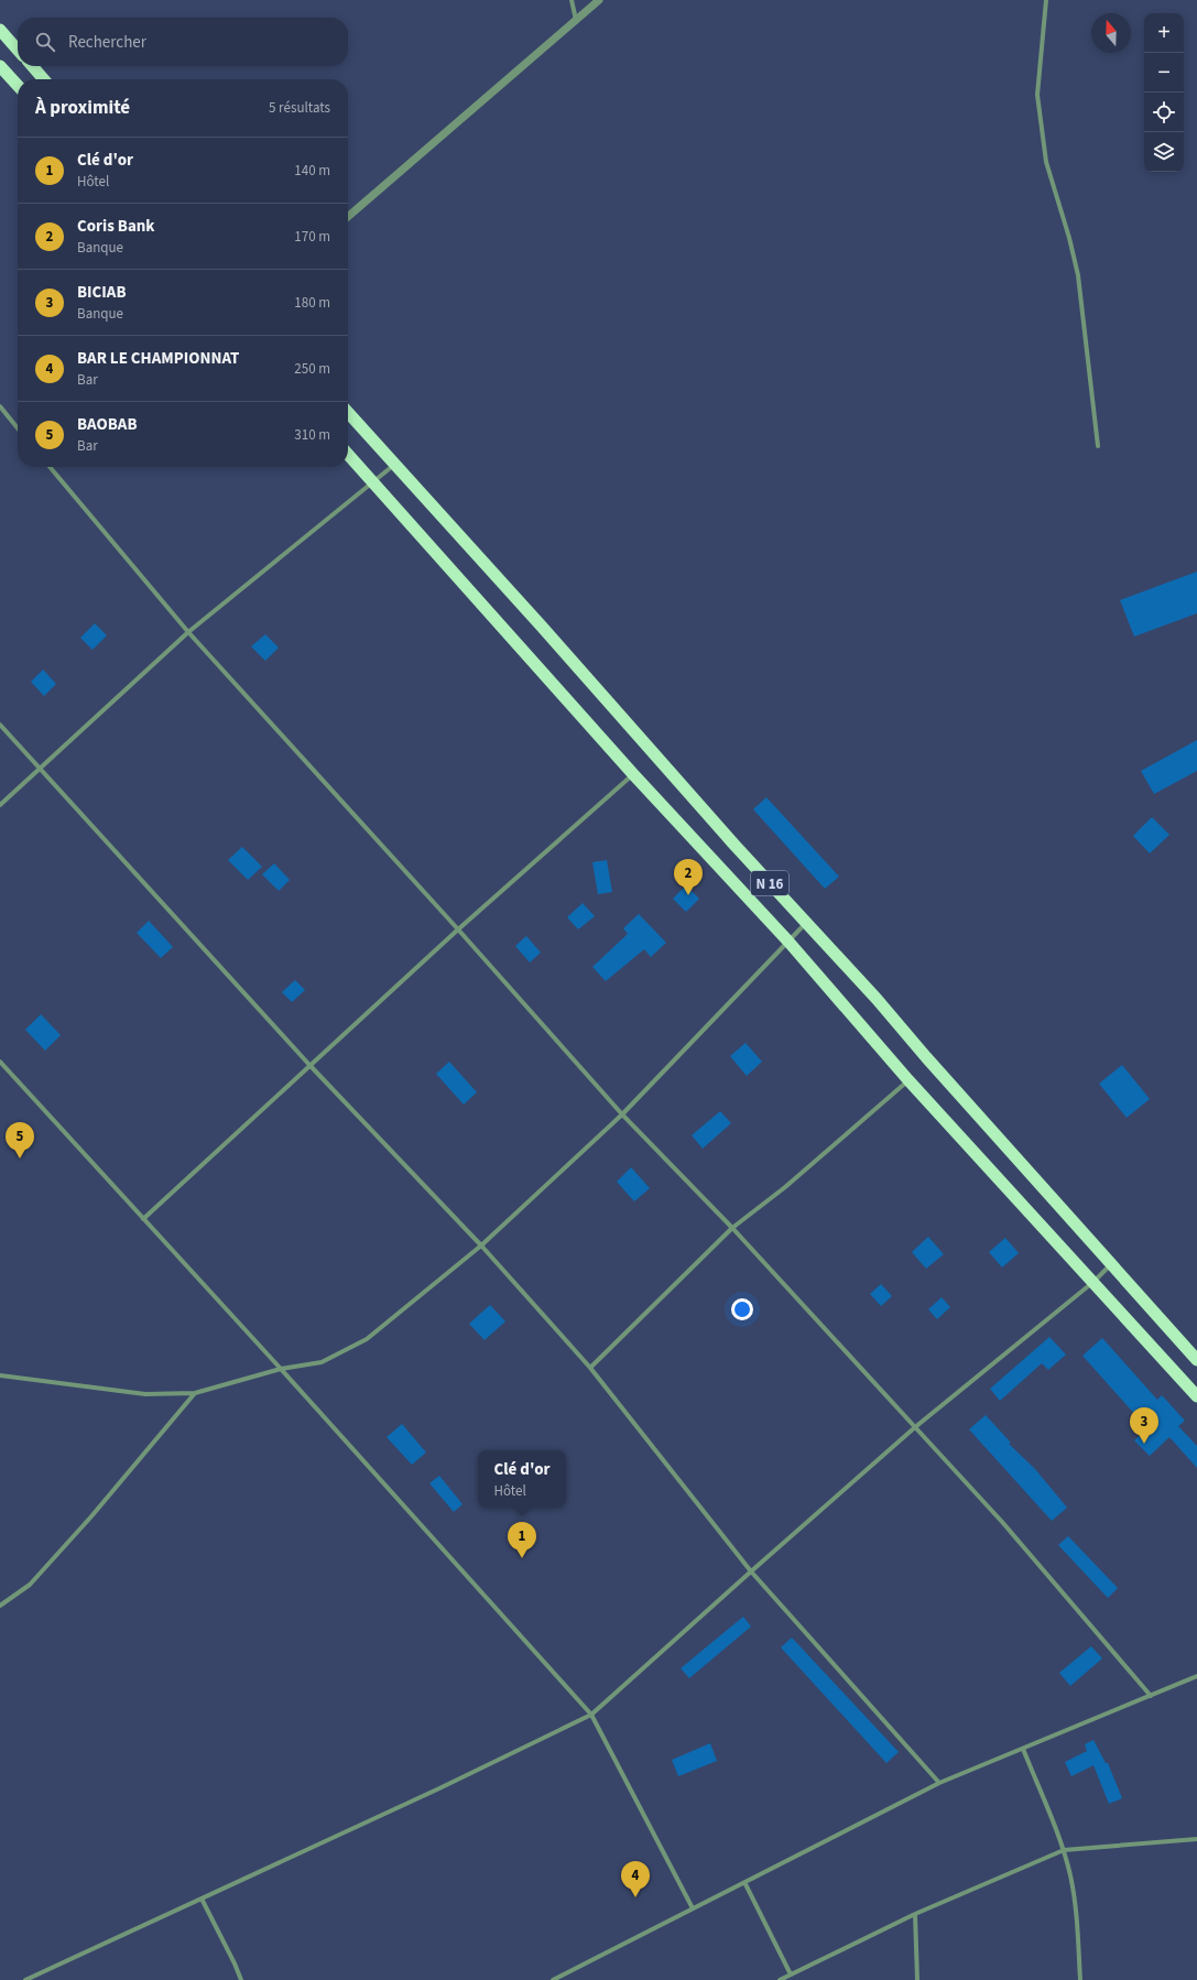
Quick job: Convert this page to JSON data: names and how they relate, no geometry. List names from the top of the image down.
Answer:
{
  "streets": {
    "highway": ["N 16"]
  },
  "north": "top",
  "page": {
    "map_buttons": ["+", "−"],
    "search": "Rechercher",
    "heading": ["À proximité", "5 résultats"],
    "list": [
      {
        "mark": "1",
        "name": "Clé d'or",
        "note": "Hôtel",
        "value": "140 m"
      },
      {
        "mark": "2",
        "name": "Coris Bank",
        "note": "Banque",
        "value": "170 m"
      },
      {
        "mark": "3",
        "name": "BICIAB",
        "note": "Banque",
        "value": "180 m"
      },
      {
        "mark": "4",
        "name": "BAR LE CHAMPIONNAT",
        "note": "Bar",
        "value": "250 m"
      },
      {
        "mark": "5",
        "name": "BAOBAB",
        "note": "Bar",
        "value": "310 m"
      }
    ],
    "pins": [
      "2",
      "5",
      "3",
      "1",
      "4"
    ],
    "popup": ["Clé d'or", "Hôtel"]
  }
}
